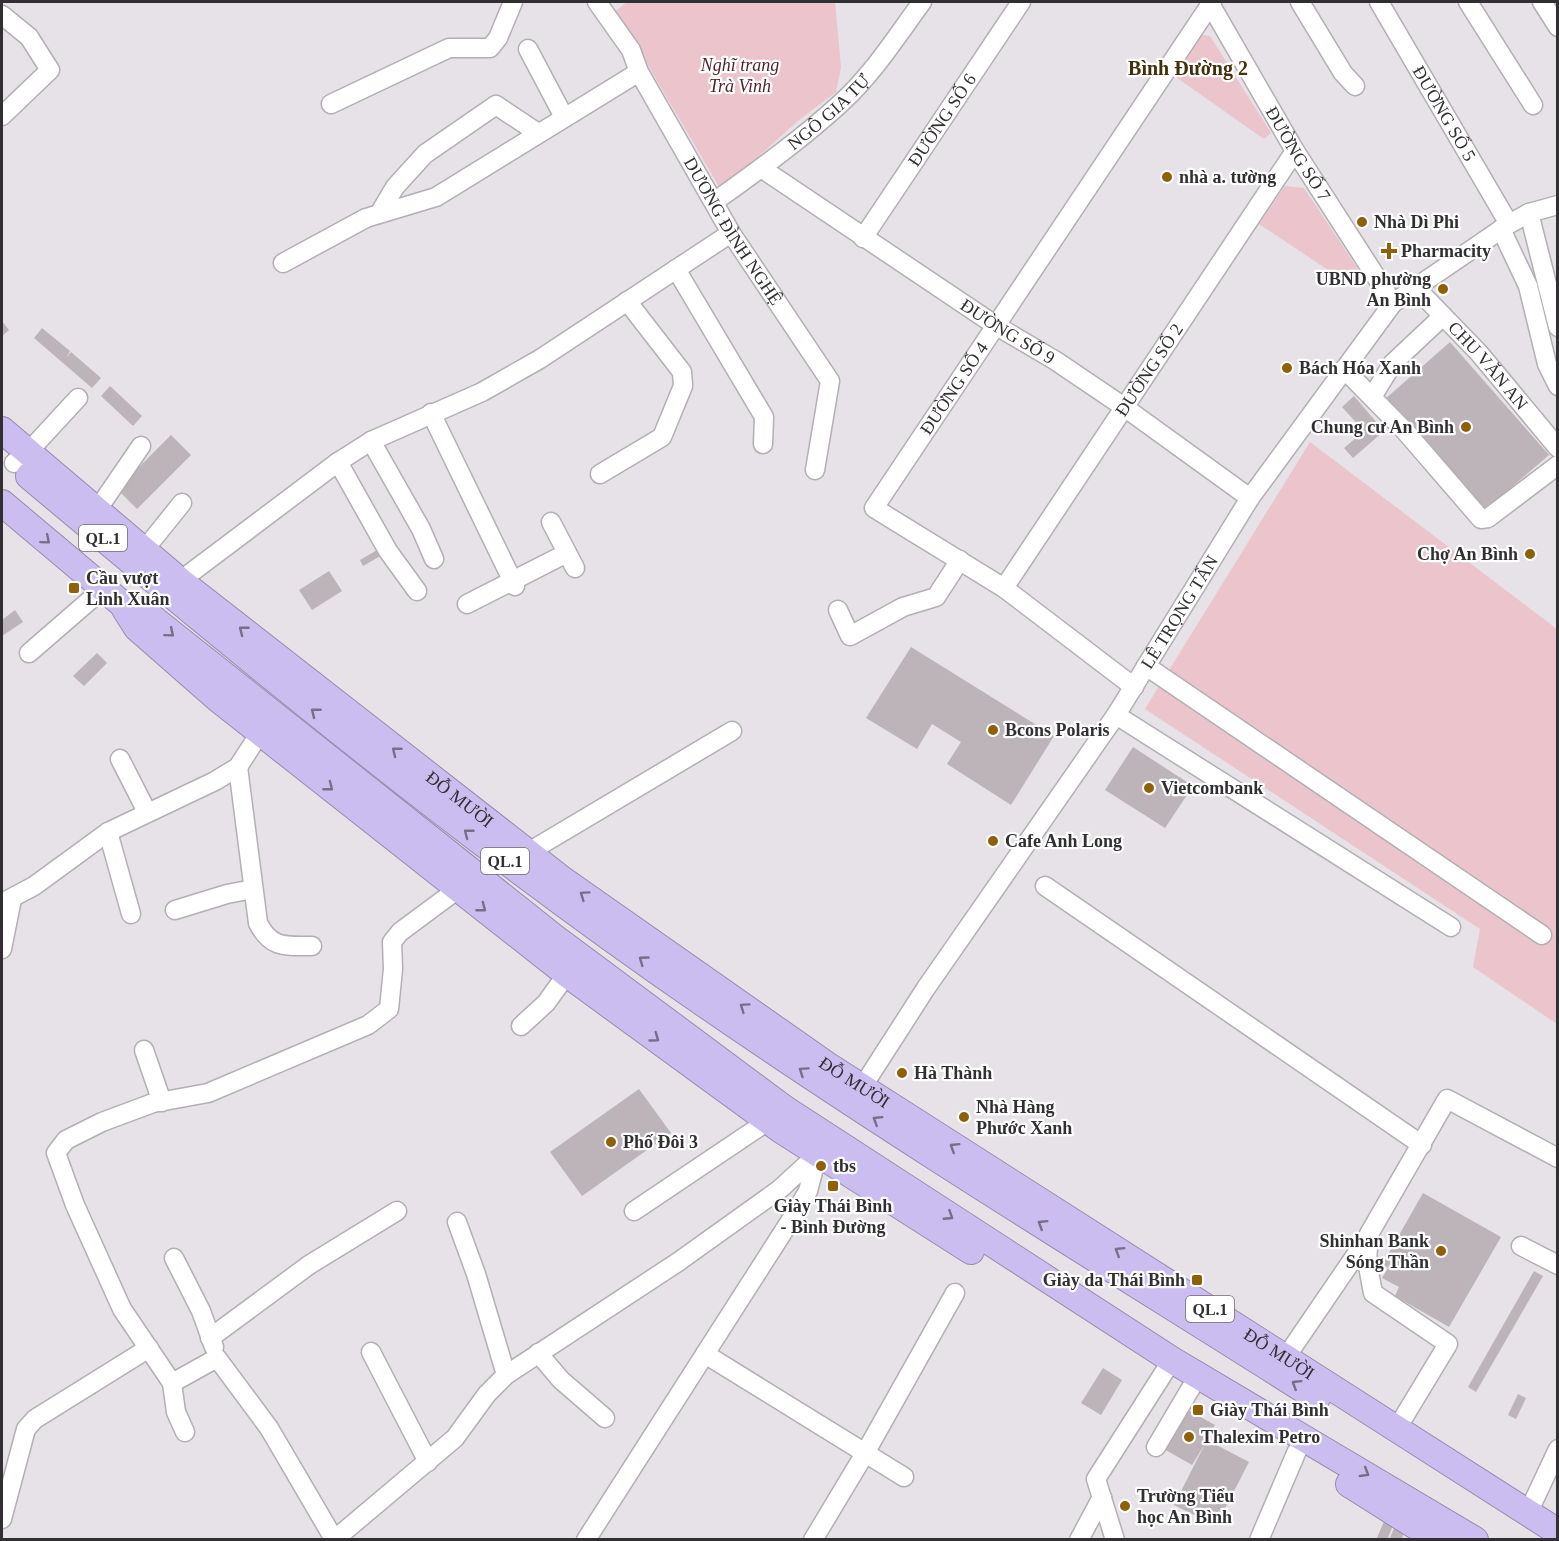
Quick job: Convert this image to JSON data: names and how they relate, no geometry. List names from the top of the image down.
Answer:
{
  "streets": {
    "highway": ["QL.1", "ĐỖ MƯỜI"],
    "street": [
      "NGÔ GIA TỰ",
      "ĐƯỜNG SỐ 5",
      "ĐƯỜNG SỐ 6",
      "ĐƯỜNG SỐ 7",
      "DƯƠNG ĐÌNH NGHỆ",
      "ĐƯỜNG SỐ 9",
      "CHU VĂN AN",
      "ĐƯỜNG SỐ 2",
      "ĐƯỜNG SỐ 4",
      "LÊ TRỌNG TẤN"
    ]
  },
  "crossings": [
    ["NGÔ GIA TỰ", "DƯƠNG ĐÌNH NGHỆ"],
    ["NGÔ GIA TỰ", "ĐƯỜNG SỐ 9"],
    ["ĐƯỜNG SỐ 5", "LÊ TRỌNG TẤN"],
    ["ĐƯỜNG SỐ 6", "ĐƯỜNG SỐ 9"],
    ["ĐƯỜNG SỐ 7", "ĐƯỜNG SỐ 2"],
    ["ĐƯỜNG SỐ 7", "ĐƯỜNG SỐ 4"],
    ["ĐƯỜNG SỐ 7", "LÊ TRỌNG TẤN"],
    ["ĐƯỜNG SỐ 9", "ĐƯỜNG SỐ 2"],
    ["ĐƯỜNG SỐ 9", "ĐƯỜNG SỐ 4"],
    ["ĐƯỜNG SỐ 9", "LÊ TRỌNG TẤN"],
    ["CHU VĂN AN", "LÊ TRỌNG TẤN"],
    ["ĐƯỜNG SỐ 2", "ĐƯỜNG SỐ 4"],
    ["ĐƯỜNG SỐ 4", "LÊ TRỌNG TẤN"],
    ["QL.1", "ĐỖ MƯỜI"],
    ["LÊ TRỌNG TẤN", "ĐỖ MƯỜI"]
  ],
  "districts": ["Bình Đường 2"],
  "parks": ["Nghĩ trang Trà Vinh"],
  "places": {
    "other": [
      "nhà a. tường",
      "Nhà Dì Phi",
      "UBND phường An Bình",
      "Bách Hóa Xanh",
      "Chung cư An Bình",
      "Chợ An Bình",
      "Bcons Polaris",
      "Vietcombank",
      "Cafe Anh Long",
      "Hà Thành",
      "Nhà Hàng Phước Xanh",
      "Phố Đôi 3",
      "tbs",
      "Shinhan Bank Sóng Thần",
      "Thalexim Petro",
      "Trường Tiểu học An Bình"
    ],
    "health": ["Pharmacity"],
    "transit": [
      "Cầu vượt Linh Xuân",
      "Giày Thái Bình - Bình Đường",
      "Giày da Thái Bình",
      "Giày Thái Bình"
    ]
  }
}
